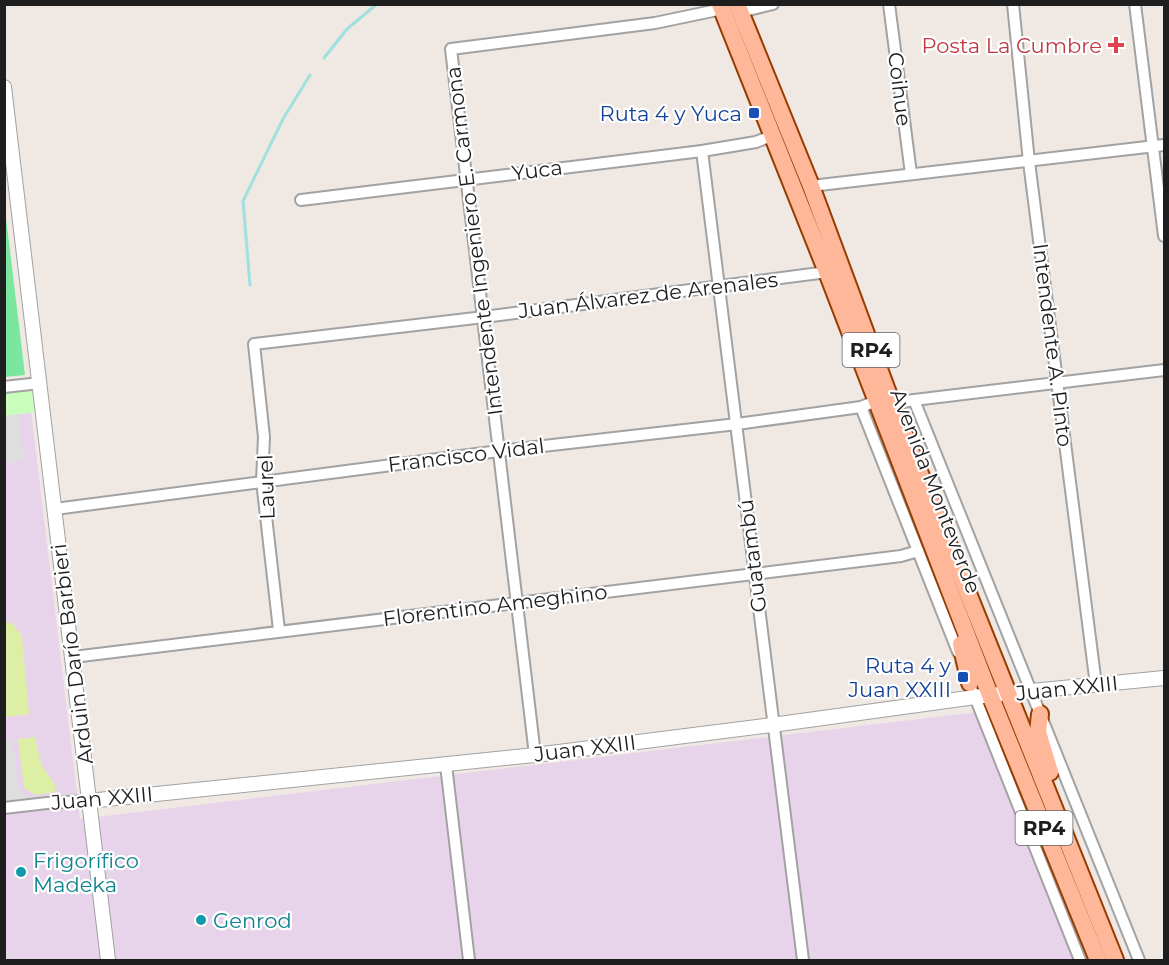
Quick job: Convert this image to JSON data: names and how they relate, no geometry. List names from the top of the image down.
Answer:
{
  "streets": {
    "main road": ["RP4", "Avenida Monteverde"],
    "street": [
      "Coihue",
      "Yuca",
      "Intendente Ingeniero E. Carmona",
      "Juan Álvarez de Arenales",
      "Intendente A. Pinto",
      "Francisco Vidal",
      "Laurel",
      "Guatambú",
      "Florentino Ameghino",
      "Arduin Darío Barbieri",
      "Juan XXIII"
    ]
  },
  "crossings": [
    ["Yuca", "Intendente Ingeniero E. Carmona"],
    ["Yuca", "Avenida Monteverde"],
    ["Yuca", "Guatambú"],
    ["Intendente Ingeniero E. Carmona", "Juan Álvarez de Arenales"],
    ["Intendente Ingeniero E. Carmona", "Francisco Vidal"],
    ["Intendente Ingeniero E. Carmona", "Avenida Monteverde"],
    ["Intendente Ingeniero E. Carmona", "Florentino Ameghino"],
    ["Intendente Ingeniero E. Carmona", "Juan XXIII"],
    ["Juan Álvarez de Arenales", "Laurel"],
    ["Juan Álvarez de Arenales", "Avenida Monteverde"],
    ["Juan Álvarez de Arenales", "Guatambú"],
    ["Intendente A. Pinto", "Francisco Vidal"],
    ["Intendente A. Pinto", "Juan XXIII"],
    ["Francisco Vidal", "Laurel"],
    ["Francisco Vidal", "Avenida Monteverde"],
    ["Francisco Vidal", "Guatambú"],
    ["Francisco Vidal", "Arduin Darío Barbieri"],
    ["Laurel", "Florentino Ameghino"],
    ["Avenida Monteverde", "Juan XXIII"],
    ["Guatambú", "Florentino Ameghino"],
    ["Guatambú", "Juan XXIII"],
    ["Florentino Ameghino", "Arduin Darío Barbieri"],
    ["Arduin Darío Barbieri", "Juan XXIII"]
  ],
  "places": {
    "health": ["Posta La Cumbre"],
    "transit": ["Ruta 4 y Yuca", "Ruta 4 y Juan XXIII"],
    "other": ["Frigorífico Madeka", "Genrod"]
  }
}
